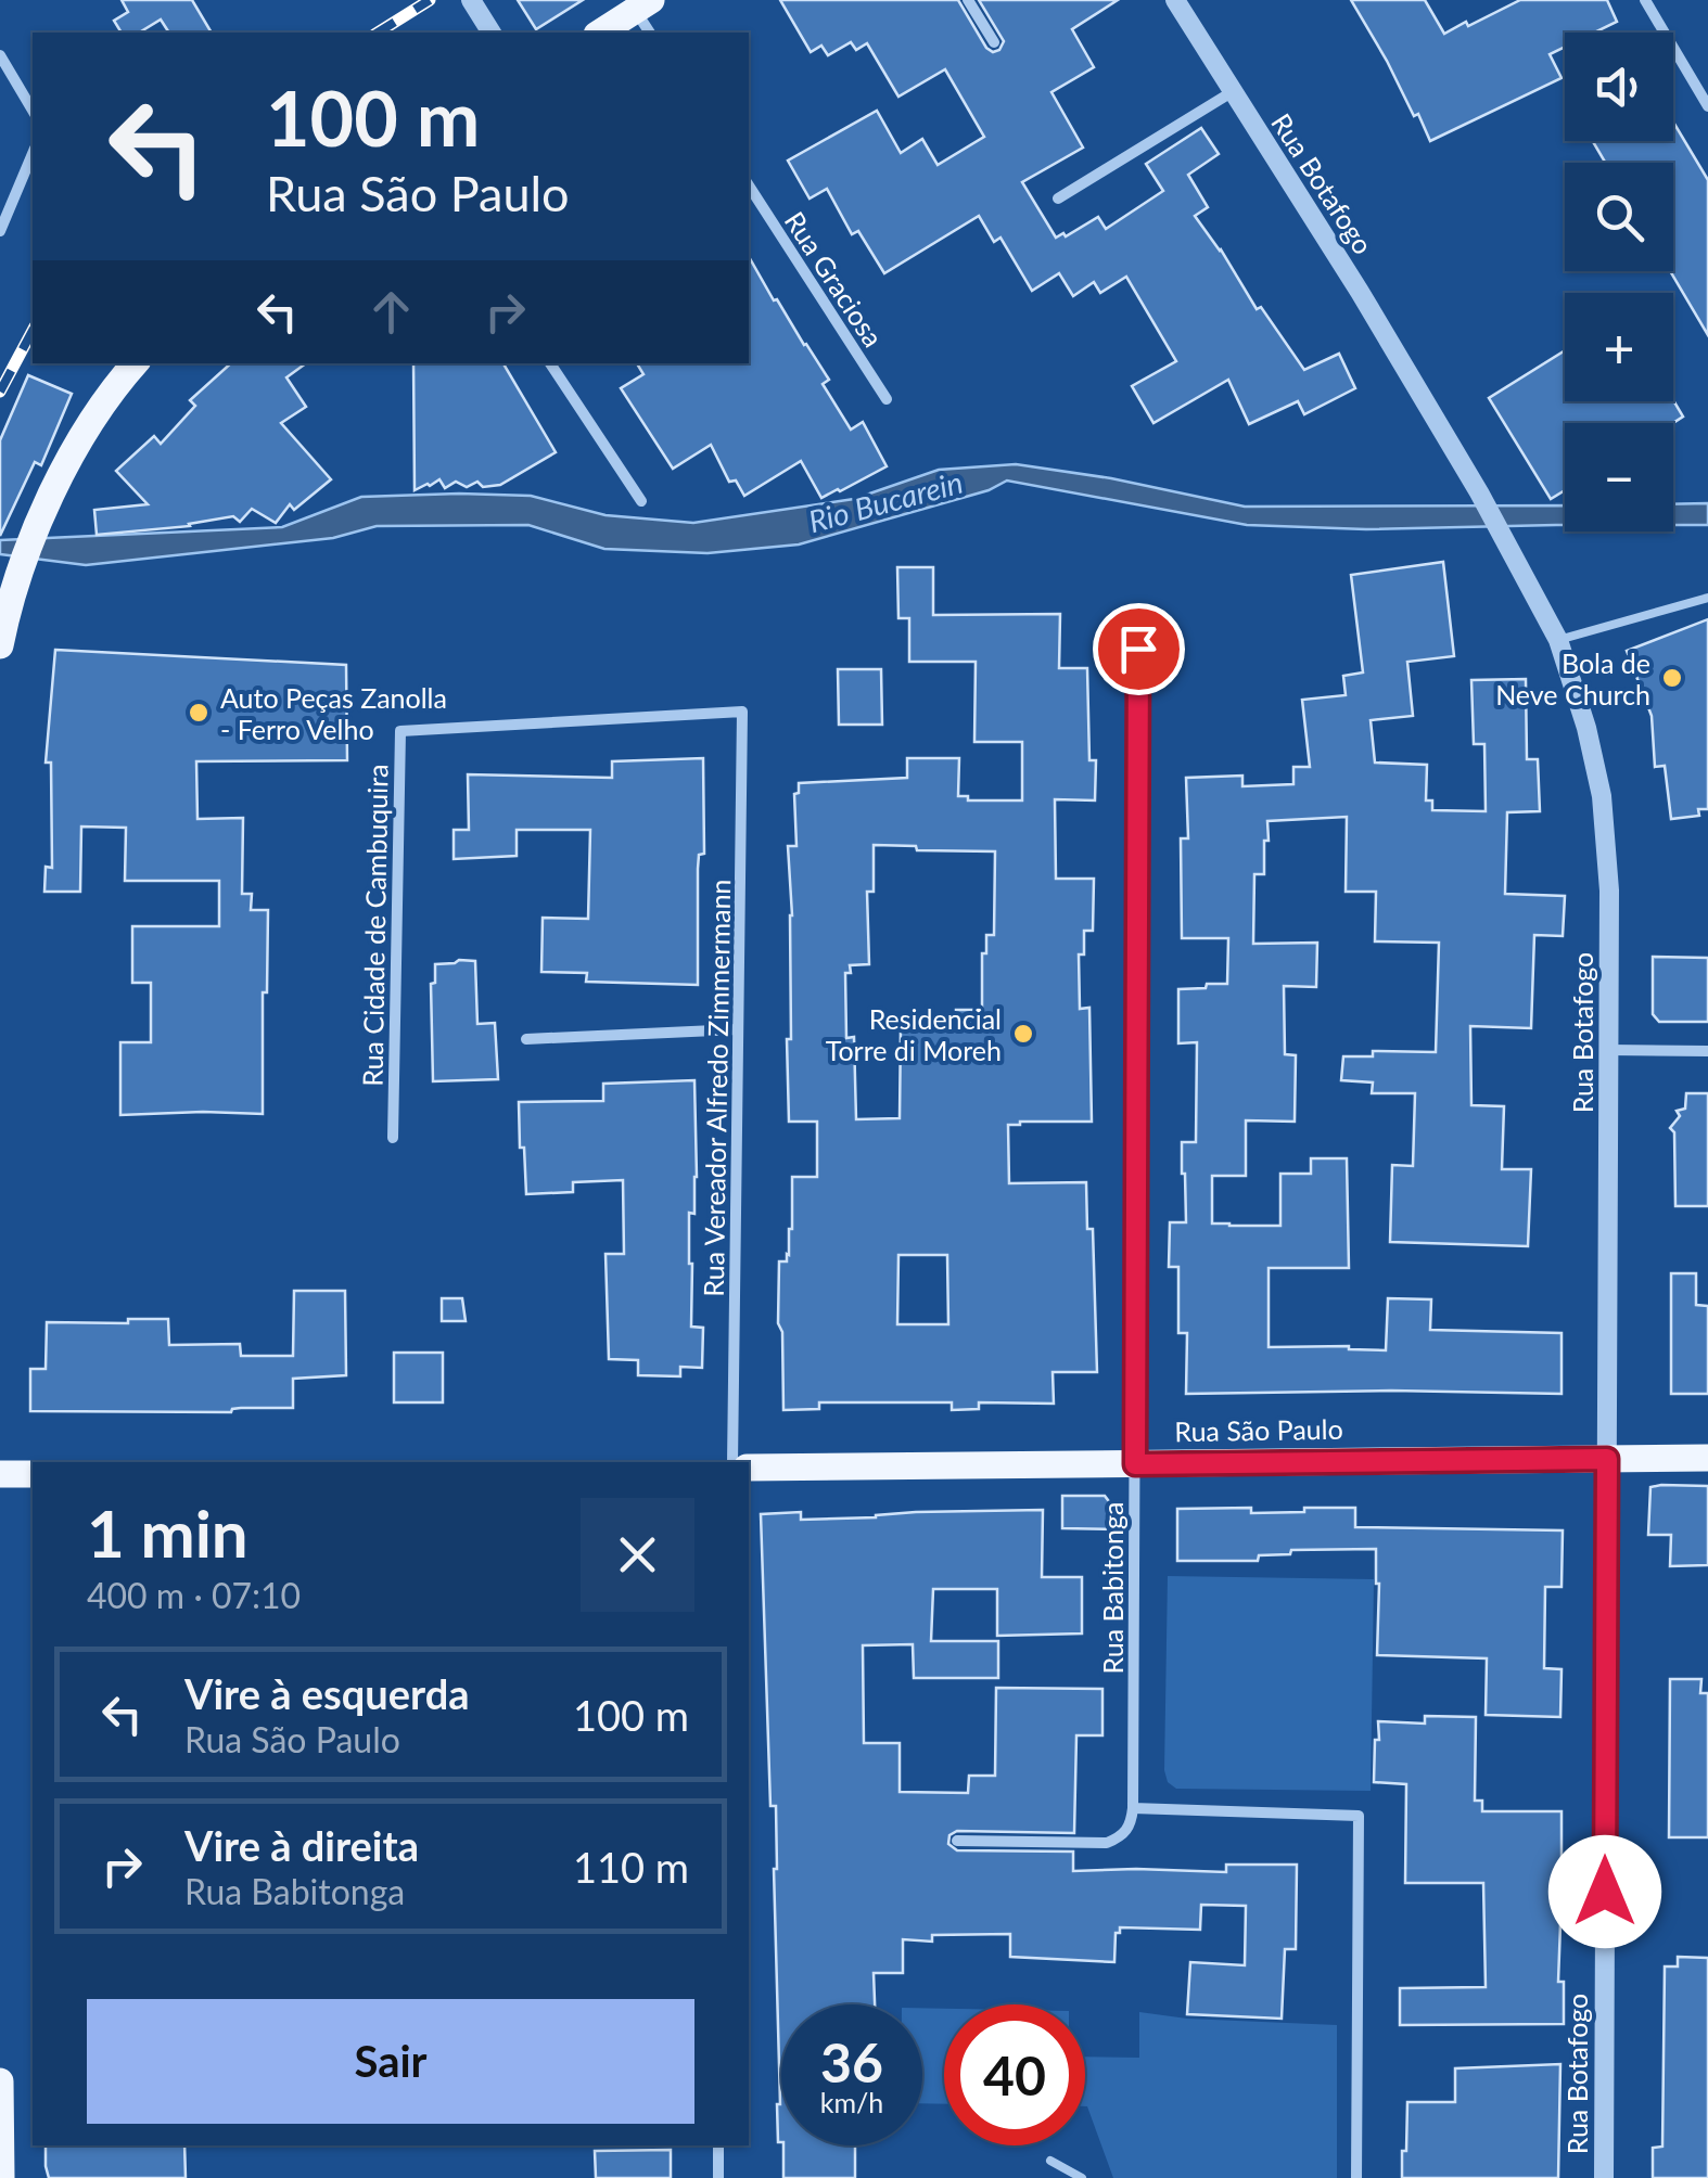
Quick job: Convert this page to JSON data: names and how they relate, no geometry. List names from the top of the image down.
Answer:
{
  "streets": {
    "main road": ["Rua São Paulo"],
    "street": [
      "Rua Botafogo",
      "Rua Graciosa",
      "Rua Cidade de Cambuquira",
      "Rua Vereador Alfredo Zimmermann",
      "Rua Babitonga"
    ]
  },
  "crossings": [
    ["Rua Botafogo", "Rua São Paulo"],
    ["Rua Cidade de Cambuquira", "Rua Vereador Alfredo Zimmermann"],
    ["Rua São Paulo", "Rua Babitonga"]
  ],
  "water": ["Rio Bucarein"],
  "places": ["Bola de Neve Church", "Auto Peças Zanolla - Ferro Velho", "Residencial Torre di Moreh"],
  "page": {
    "map_buttons": ["+", "−"],
    "turn": ["100 m", "Rua São Paulo"],
    "heading": ["1 min", "400 m · 07:10"],
    "list": [
      {
        "name": "Vire à esquerda",
        "note": "Rua São Paulo",
        "value": "100 m"
      },
      {
        "name": "Vire à direita",
        "note": "Rua Babitonga",
        "value": "110 m"
      }
    ],
    "buttons": "Sair",
    "speed": "36 km/h",
    "limit": "40"
  }
}
